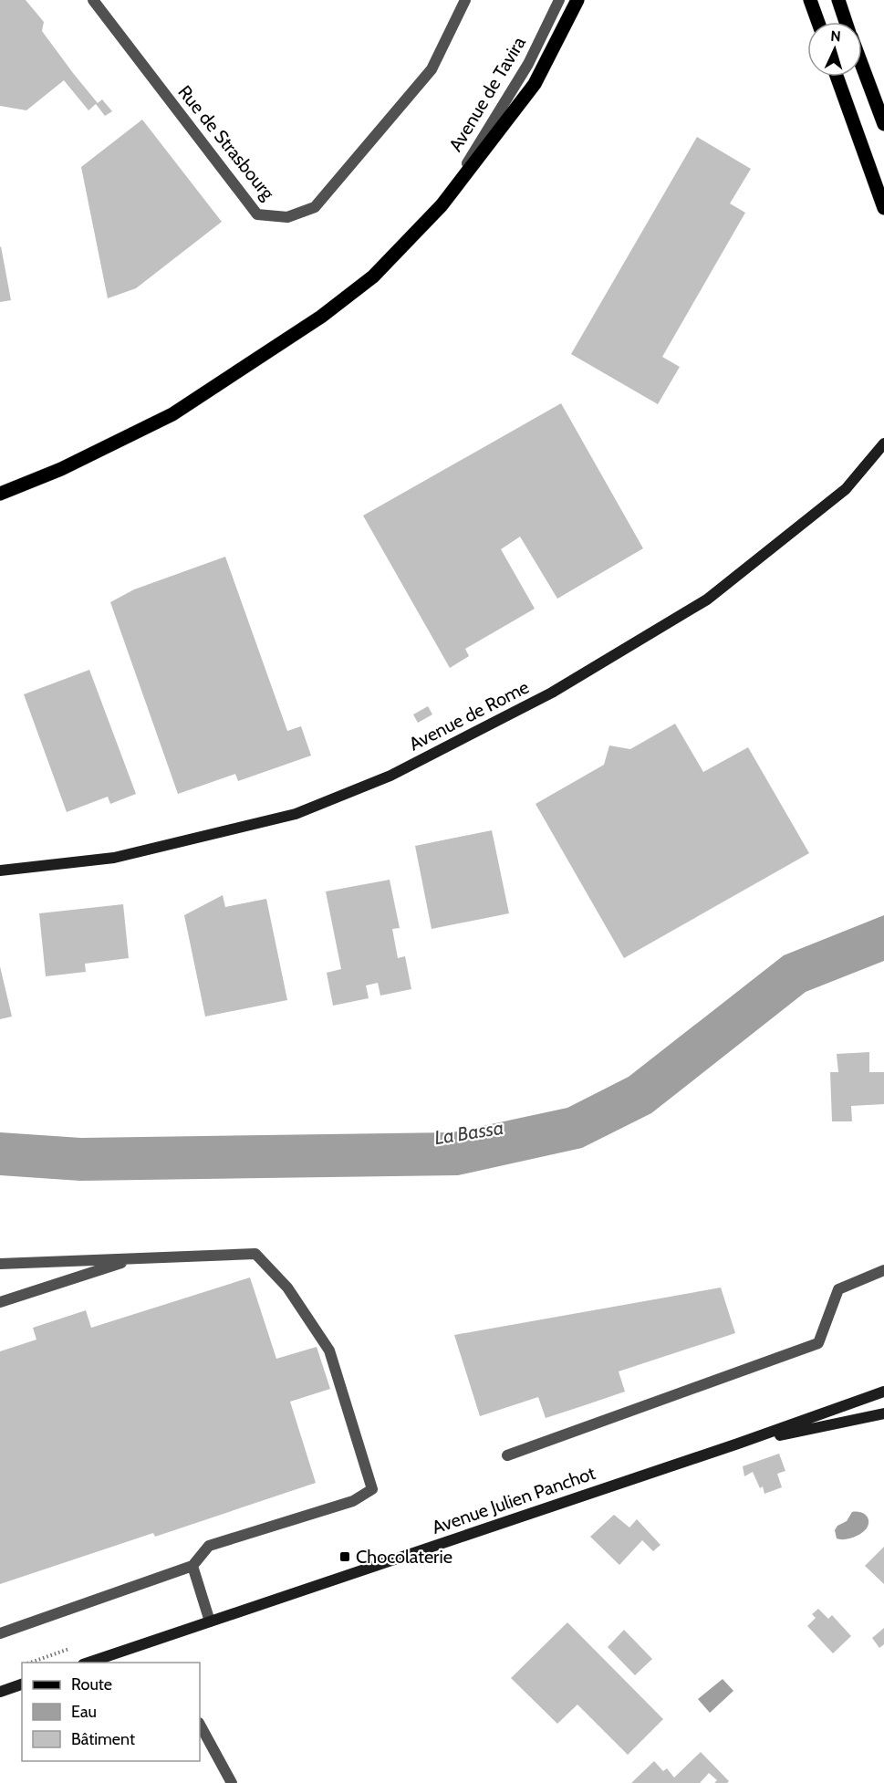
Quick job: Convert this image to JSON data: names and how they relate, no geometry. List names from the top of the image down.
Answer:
{
  "streets": {
    "main road": ["Avenue de Rome", "Avenue Julien Panchot"],
    "street": ["Avenue de Tavira", "Rue de Strasbourg"]
  },
  "water": ["La Bassa"],
  "places": {
    "transit": ["Chocolaterie"]
  },
  "legend": ["Route", "Eau", "Bâtiment"],
  "north": "top"
}
